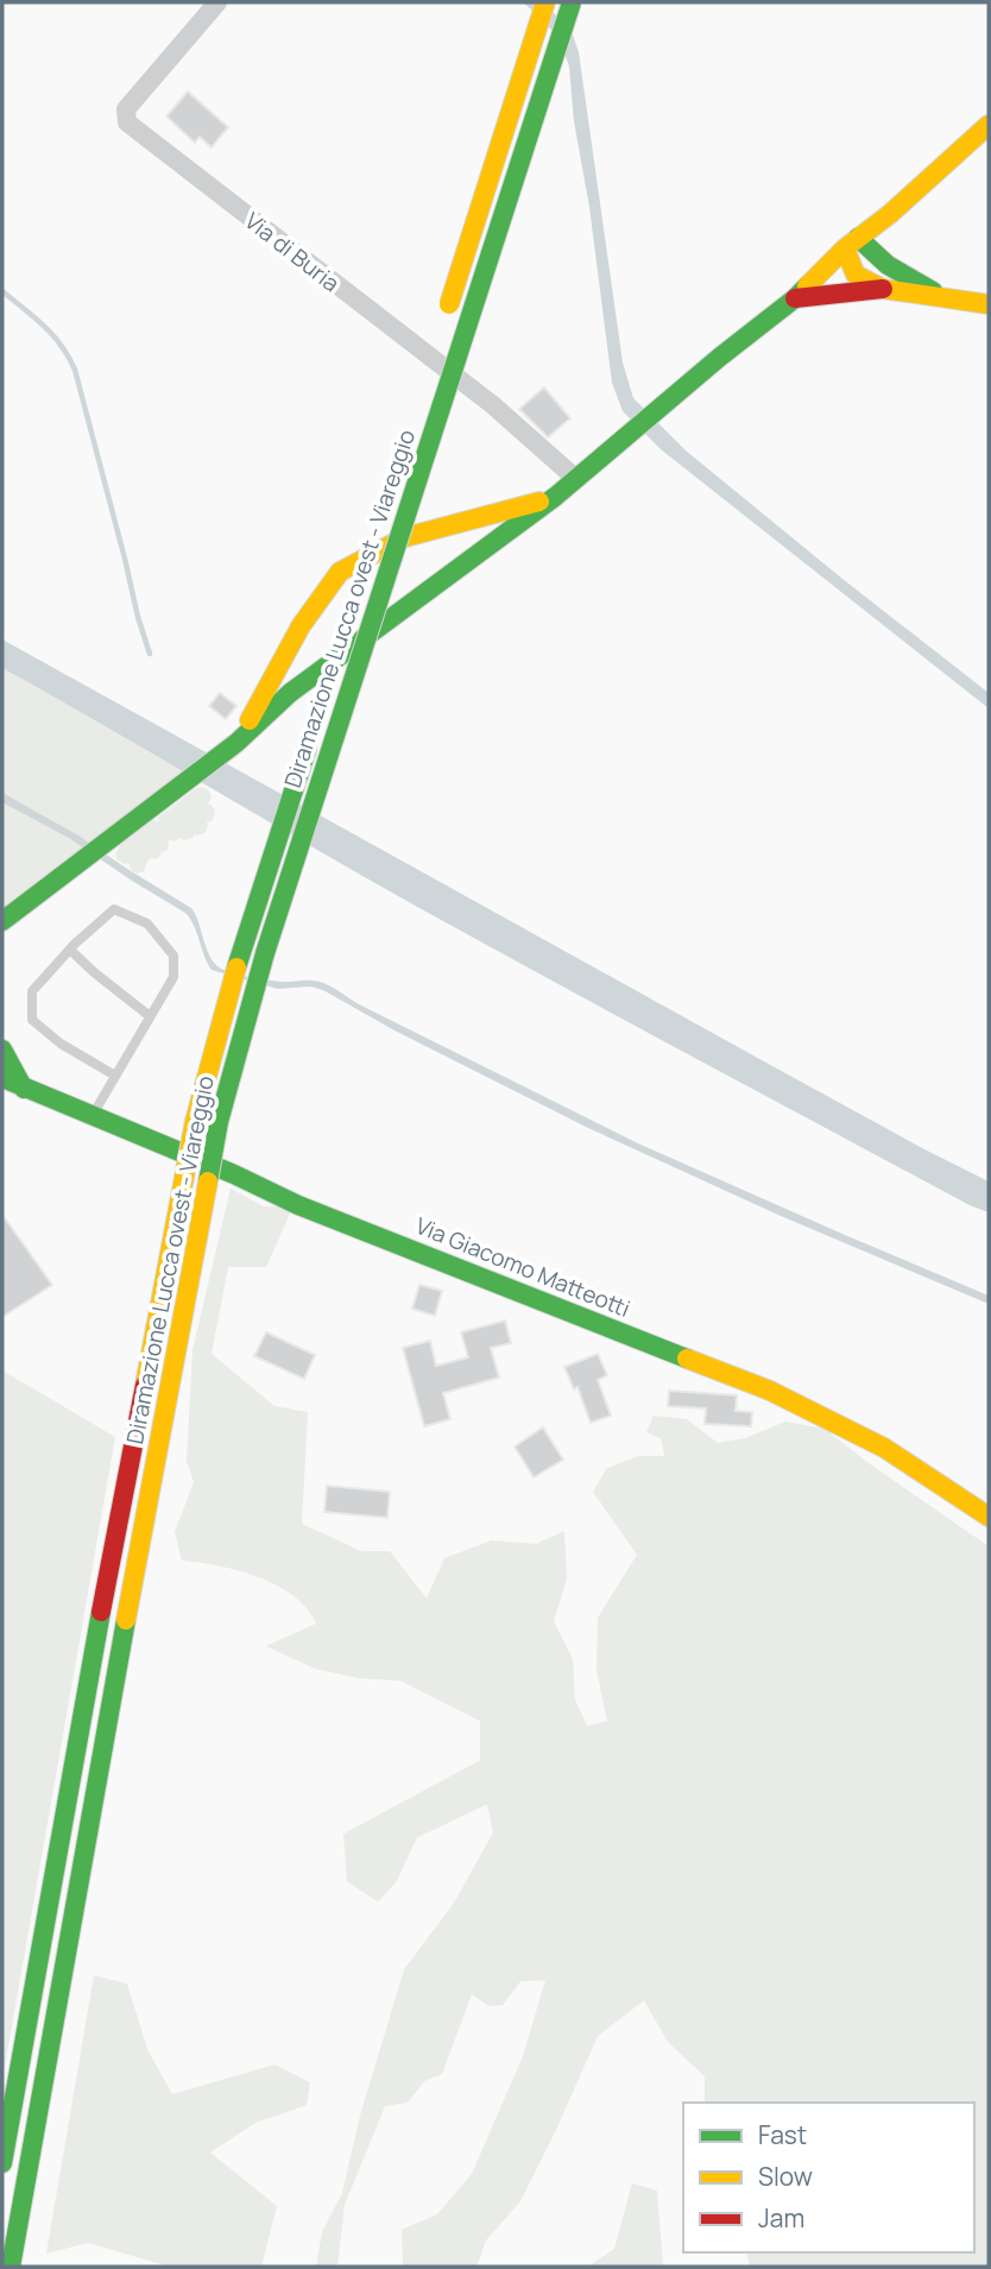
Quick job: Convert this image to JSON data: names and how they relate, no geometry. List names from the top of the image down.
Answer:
{
  "streets": {
    "main road": ["Diramazione Lucca ovest - Viareggio", "Via Giacomo Matteotti"],
    "street": ["Via di Buria"]
  },
  "legend": ["Fast", "Slow", "Jam"]
}
